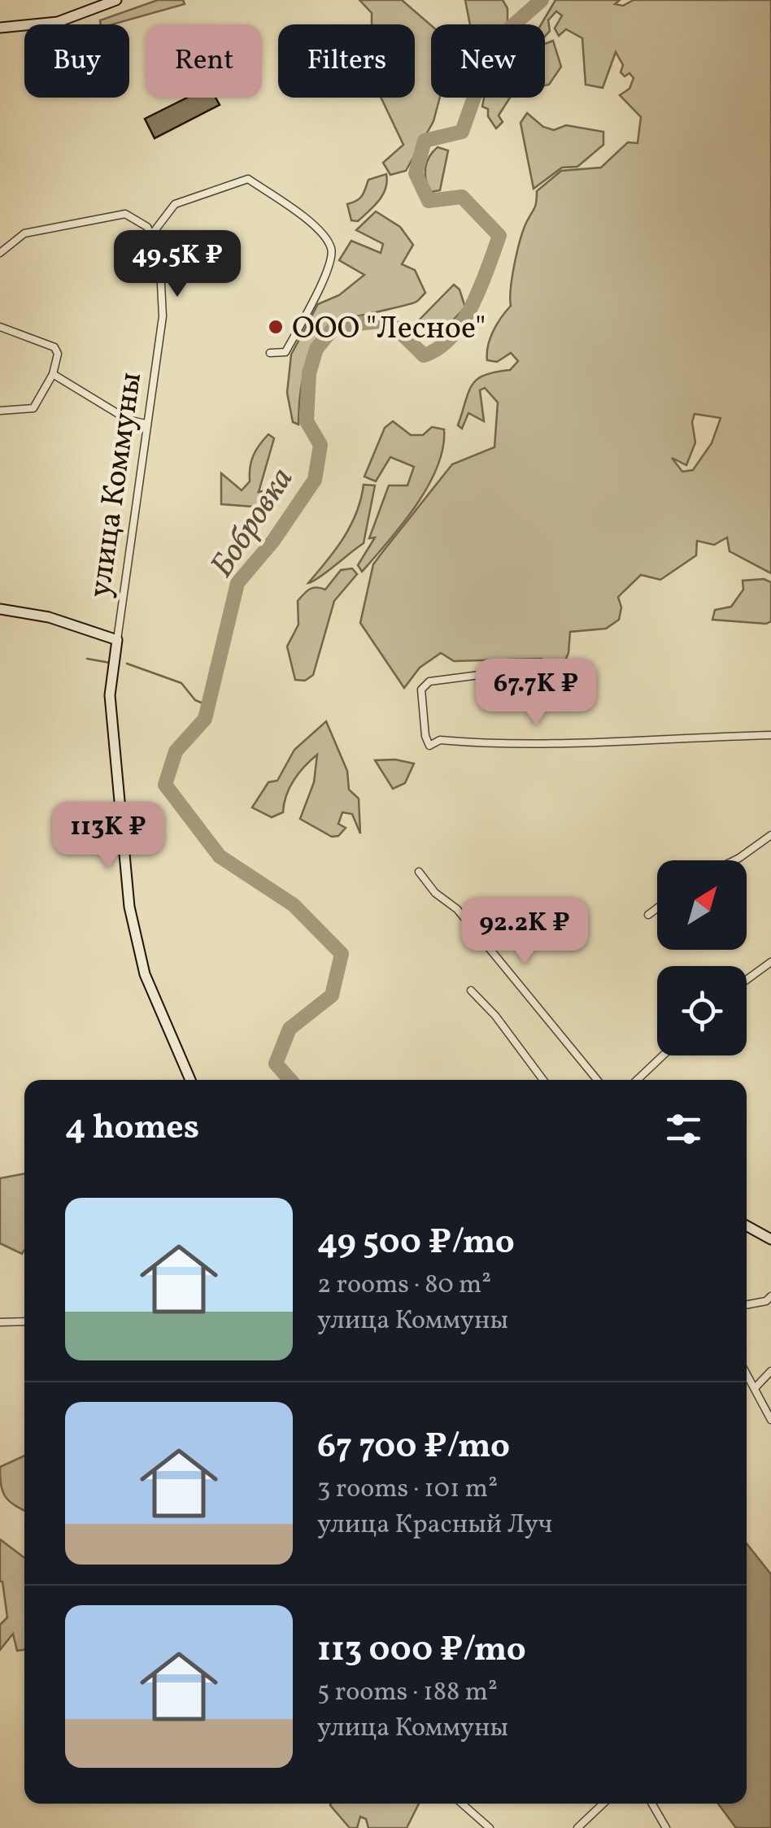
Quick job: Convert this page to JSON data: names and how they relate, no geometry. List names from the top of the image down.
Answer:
{
  "streets": {
    "street": ["улица Коммуны"]
  },
  "water": ["Бобровка"],
  "places": ["ООО \"Лесное\""],
  "north": "top right",
  "page": {
    "chip": [
      "Buy",
      "Rent",
      "Filters",
      "New"
    ],
    "price": [
      "49.5K ₽",
      "67.7K ₽",
      "113K ₽",
      "92.2K ₽"
    ],
    "heading": "4 homes",
    "list": [
      {
        "name": "49 500 ₽/mo",
        "note": "2 rooms · 80 m² · улица Коммуны"
      },
      {
        "name": "67 700 ₽/mo",
        "note": "3 rooms · 101 m² · улица Красный Луч"
      },
      {
        "name": "113 000 ₽/mo",
        "note": "5 rooms · 188 m² · улица Коммуны"
      }
    ]
  }
}
